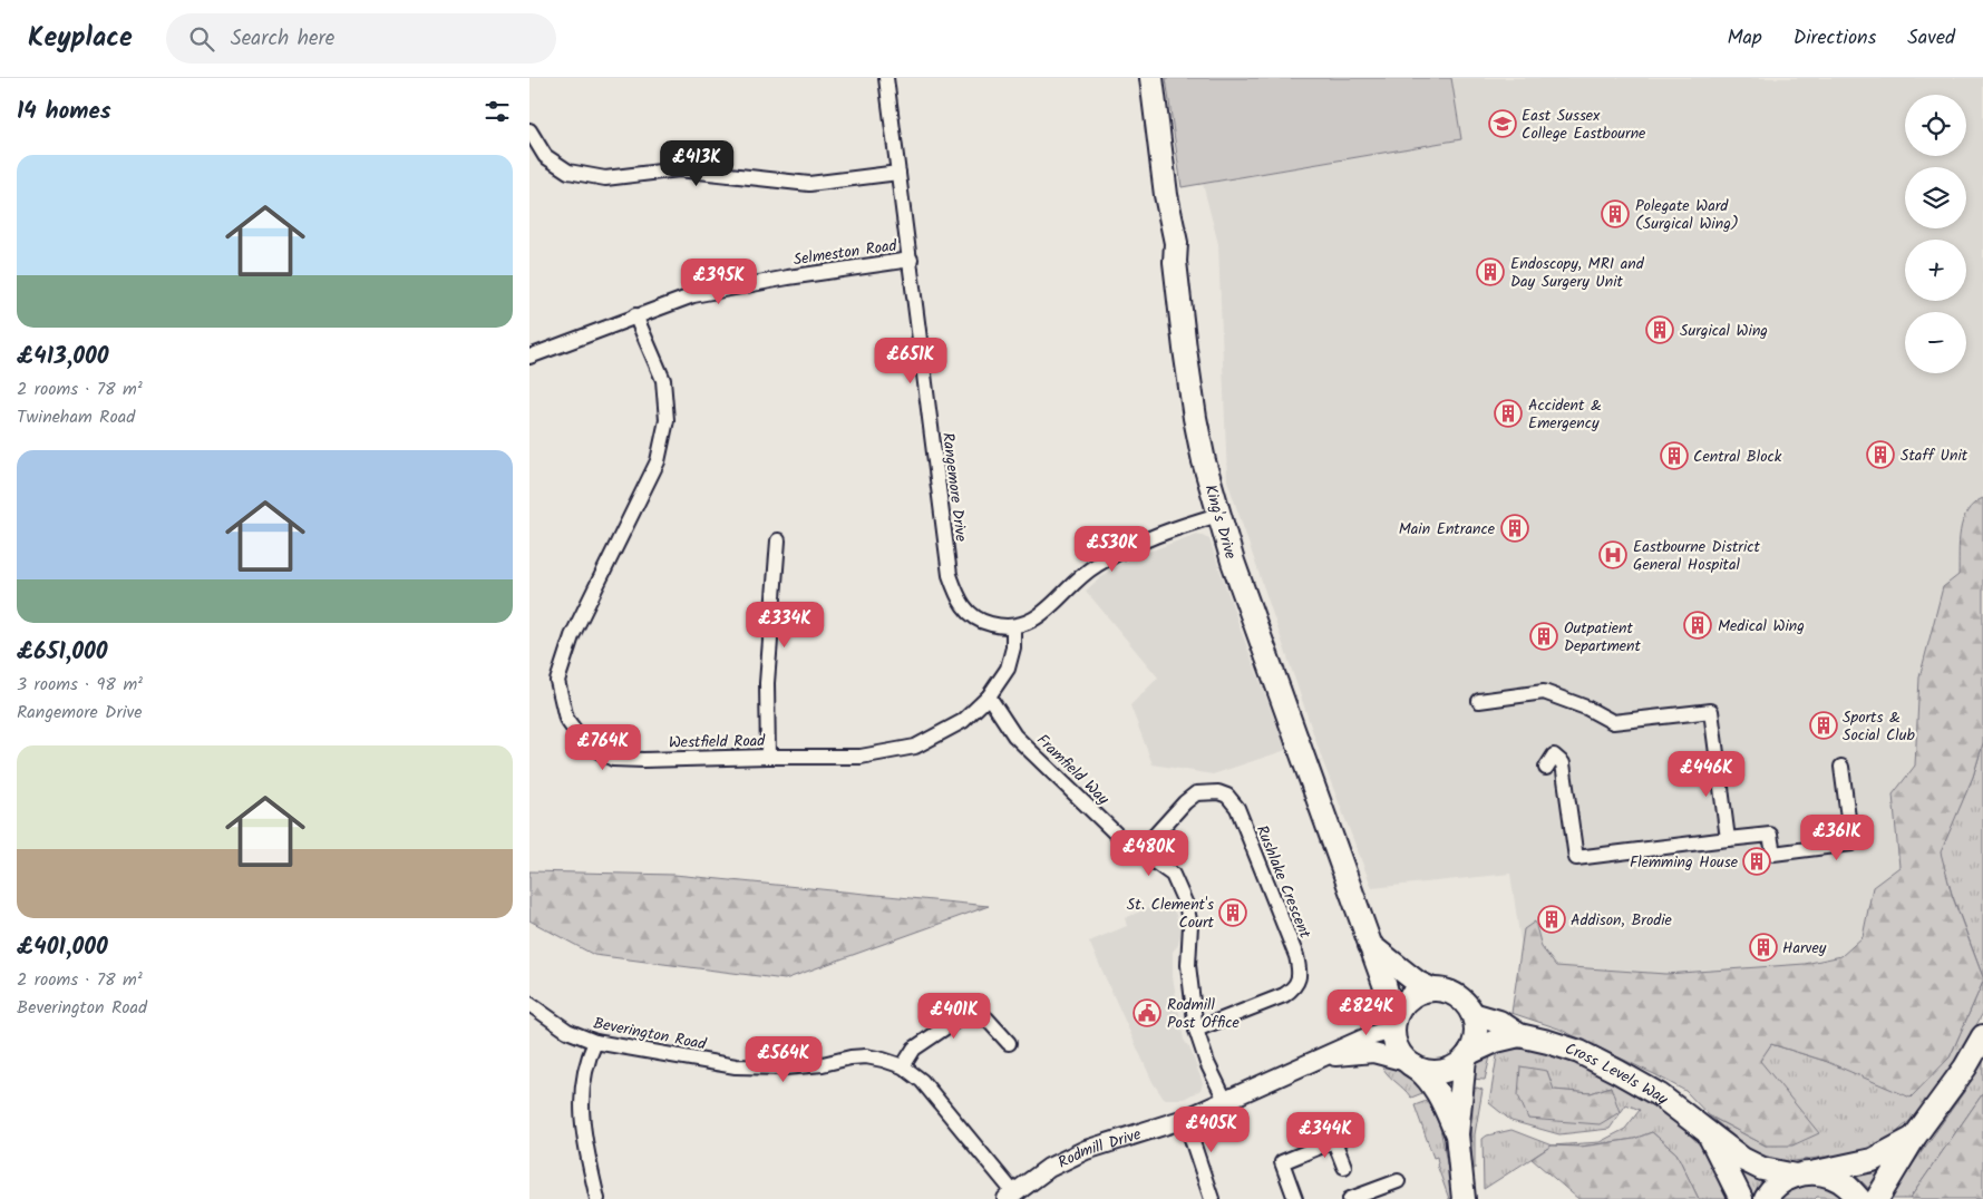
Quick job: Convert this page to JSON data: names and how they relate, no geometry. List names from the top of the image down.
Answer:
{
  "streets": {
    "main road": ["King's Drive", "Cross Levels Way"],
    "street": [
      "Selmeston Road",
      "Rangemore Drive",
      "Westfield Road",
      "Framfield Way",
      "Rushlake Crescent",
      "Beverington Road",
      "Rodmill Drive"
    ]
  },
  "crossings": [
    ["Selmeston Road", "Rangemore Drive"],
    ["Selmeston Road", "Westfield Road"],
    ["Rangemore Drive", "King's Drive"],
    ["Rangemore Drive", "Westfield Road"],
    ["King's Drive", "Cross Levels Way"],
    ["King's Drive", "Rodmill Drive"],
    ["Westfield Road", "Framfield Way"],
    ["Framfield Way", "Rushlake Crescent"],
    ["Framfield Way", "Rodmill Drive"],
    ["Beverington Road", "Rodmill Drive"],
    ["Cross Levels Way", "Rodmill Drive"]
  ],
  "places": {
    "school or university": ["East Sussex College Eastbourne"],
    "building": [
      "Polegate Ward (Surgical Wing)",
      "Endoscopy, MRI and Day Surgery Unit",
      "Surgical Wing",
      "Accident & Emergency",
      "Staff Unit",
      "Central Block",
      "Main Entrance",
      "Medical Wing",
      "Outpatient Department",
      "Sports & Social Club",
      "Flemming House",
      "St. Clement's Court",
      "Addison, Brodie",
      "Harvey"
    ],
    "hospital": ["Eastbourne District General Hospital"],
    "public building": ["Rodmill Post Office"]
  },
  "page": {
    "header": "Keyplace",
    "search": "Search here",
    "nav": ["Map", "Directions", "Saved"],
    "heading": "14 homes",
    "map_buttons": ["+", "−"],
    "price": [
      "£413K",
      "£395K",
      "£651K",
      "£530K",
      "£334K",
      "£764K",
      "£446K",
      "£361K",
      "£480K",
      "£824K",
      "£401K",
      "£564K",
      "£405K",
      "£344K"
    ],
    "list": [
      {
        "name": "£413,000",
        "note": "2 rooms · 78 m² · Twineham Road"
      },
      {
        "name": "£651,000",
        "note": "3 rooms · 98 m² · Rangemore Drive"
      },
      {
        "name": "£401,000",
        "note": "2 rooms · 78 m² · Beverington Road"
      }
    ]
  }
}
